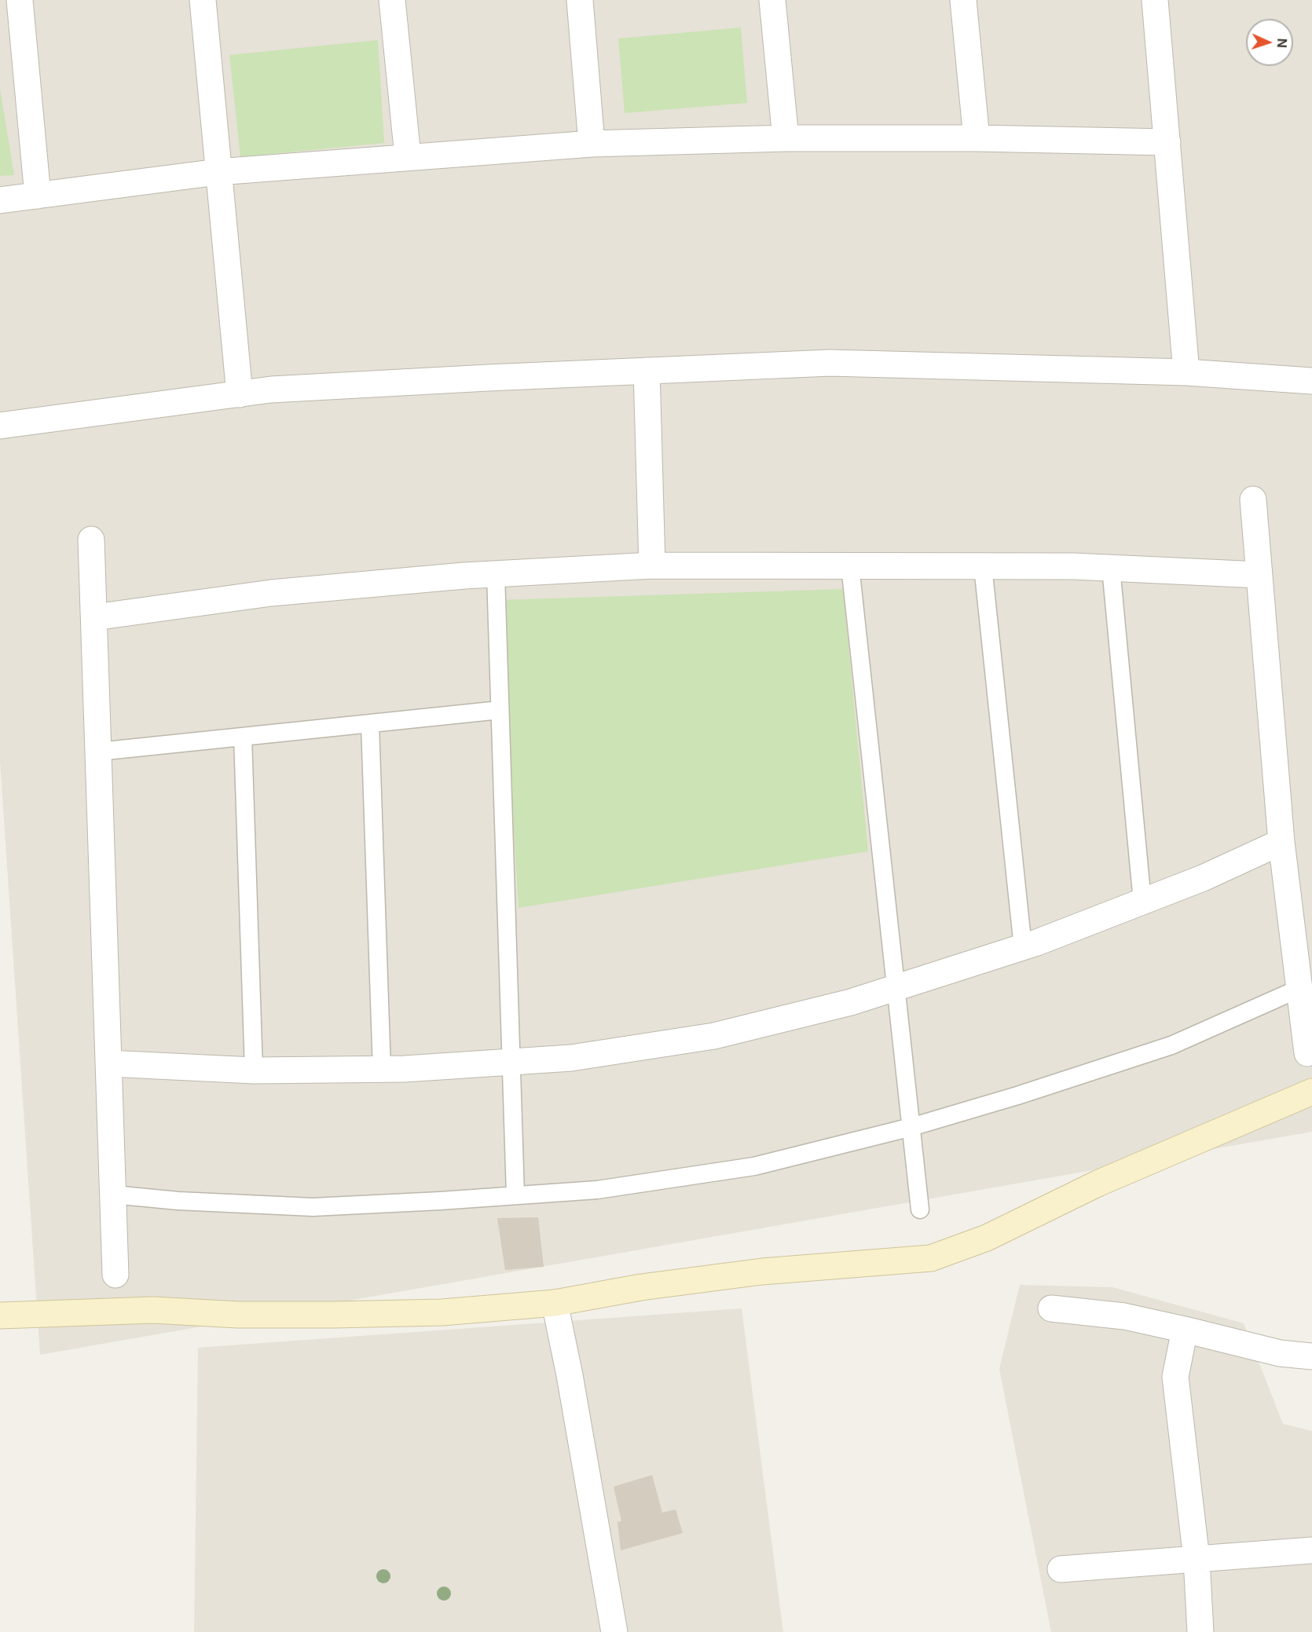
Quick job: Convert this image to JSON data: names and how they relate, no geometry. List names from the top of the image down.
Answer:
{
  "north": "right"
}
